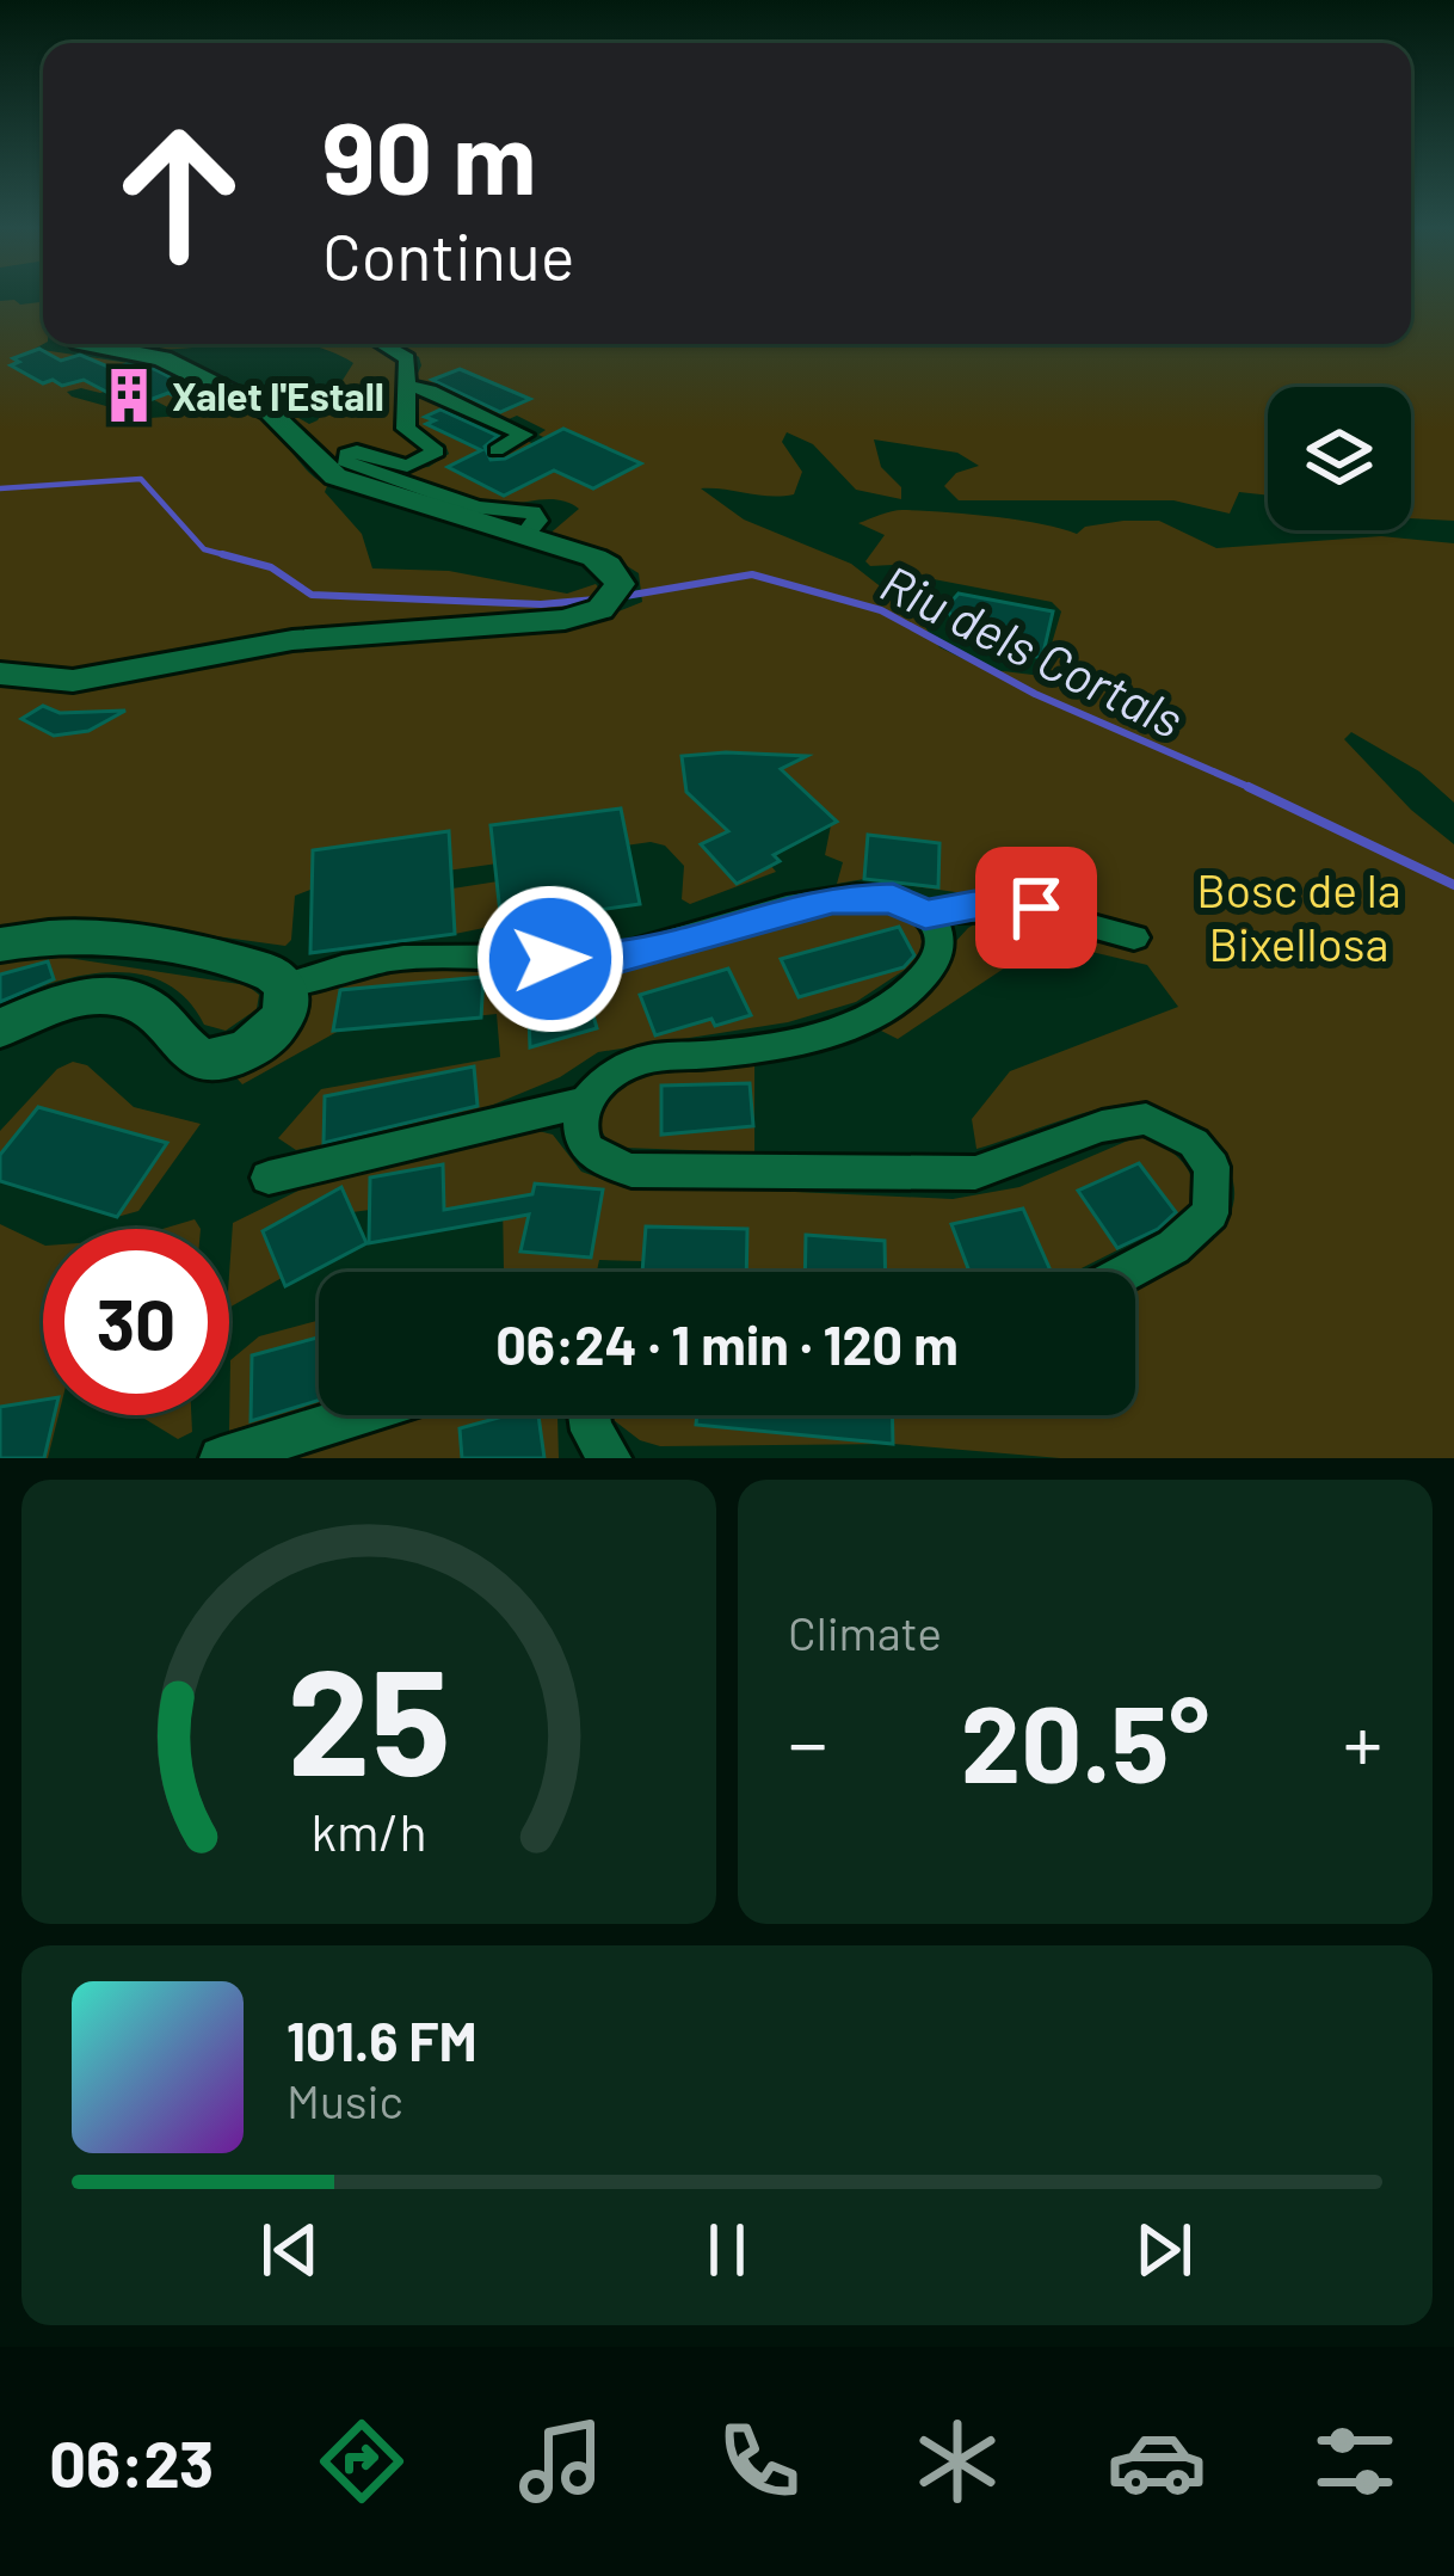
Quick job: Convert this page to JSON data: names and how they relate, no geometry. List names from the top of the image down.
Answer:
{
  "water": ["Riu dels Cortals"],
  "parks": ["Bosc de la Bixellosa"],
  "places": {
    "building": ["Xalet l'Estall"]
  },
  "page": {
    "turn": ["90 m", "Continue"],
    "limit": "30",
    "trip": "06:24 · 1 min · 120 m",
    "tile": "Climate",
    "heat": ["−", "20.5°", "+"],
    "song": ["101.6 FM", "Music"],
    "tabs": "06:23",
    "gauge": ["25", "km/h"]
  }
}
